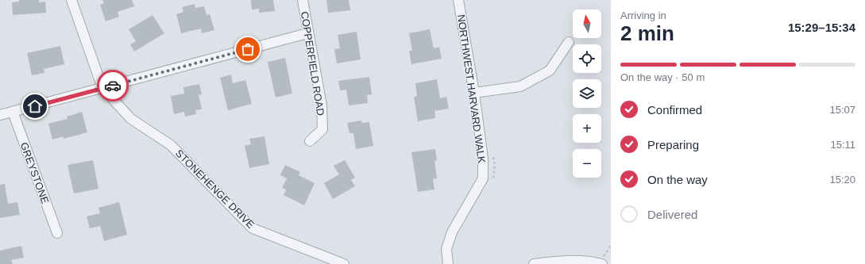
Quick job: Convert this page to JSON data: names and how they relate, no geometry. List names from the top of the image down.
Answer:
{
  "streets": {
    "street": [
      "COPPERFIELD ROAD",
      "NORTHWEST HARVARD WALK",
      "GREYSTONE",
      "STONEHENGE DRIVE"
    ]
  },
  "north": "top",
  "page": {
    "heading": ["2 min", "Arriving in", "15:29–15:34"],
    "map_buttons": ["+", "−"],
    "bar": "On the way · 50 m",
    "list": [
      ["Confirmed", "15:07"],
      ["Preparing", "15:11"],
      ["On the way", "15:20"],
      "Delivered"
    ]
  }
}
